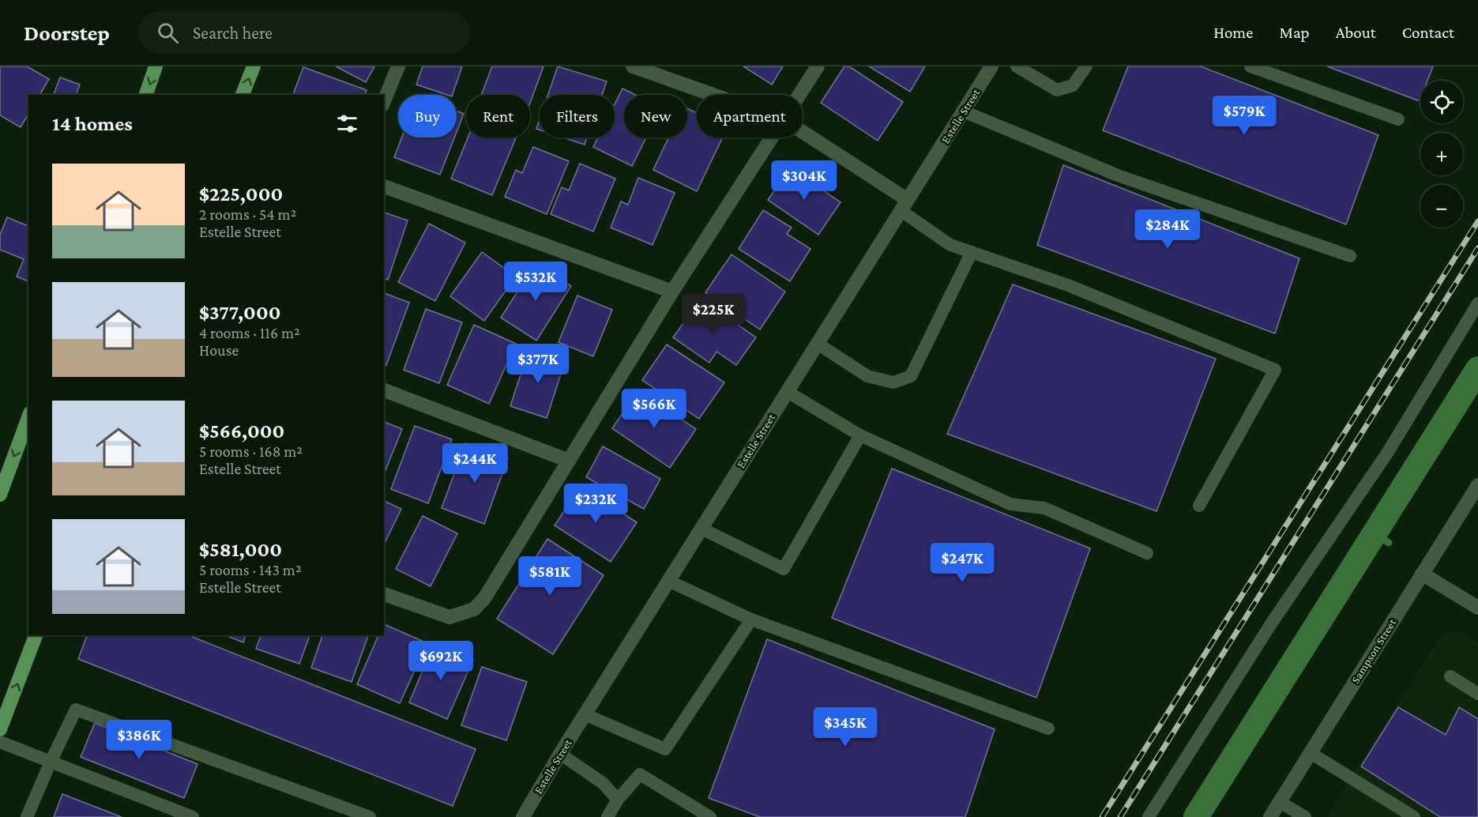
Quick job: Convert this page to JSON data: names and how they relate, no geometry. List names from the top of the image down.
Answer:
{
  "streets": {
    "street": ["Estelle Street", "Sampson Street"]
  },
  "page": {
    "header": "Doorstep",
    "search": "Search here",
    "nav": [
      "Home",
      "Map",
      "About",
      "Contact"
    ],
    "map_buttons": ["+", "−"],
    "chip": [
      "Buy",
      "Rent",
      "Filters",
      "New",
      "Apartment"
    ],
    "heading": "14 homes",
    "price": [
      "$579K",
      "$304K",
      "$284K",
      "$532K",
      "$225K",
      "$377K",
      "$566K",
      "$244K",
      "$232K",
      "$247K",
      "$581K",
      "$692K",
      "$345K",
      "$386K"
    ],
    "list": [
      {
        "name": "$225,000",
        "note": "2 rooms · 54 m² · Estelle Street"
      },
      {
        "name": "$377,000",
        "note": "4 rooms · 116 m² · House"
      },
      {
        "name": "$566,000",
        "note": "5 rooms · 168 m² · Estelle Street"
      },
      {
        "name": "$581,000",
        "note": "5 rooms · 143 m² · Estelle Street"
      }
    ]
  }
}
